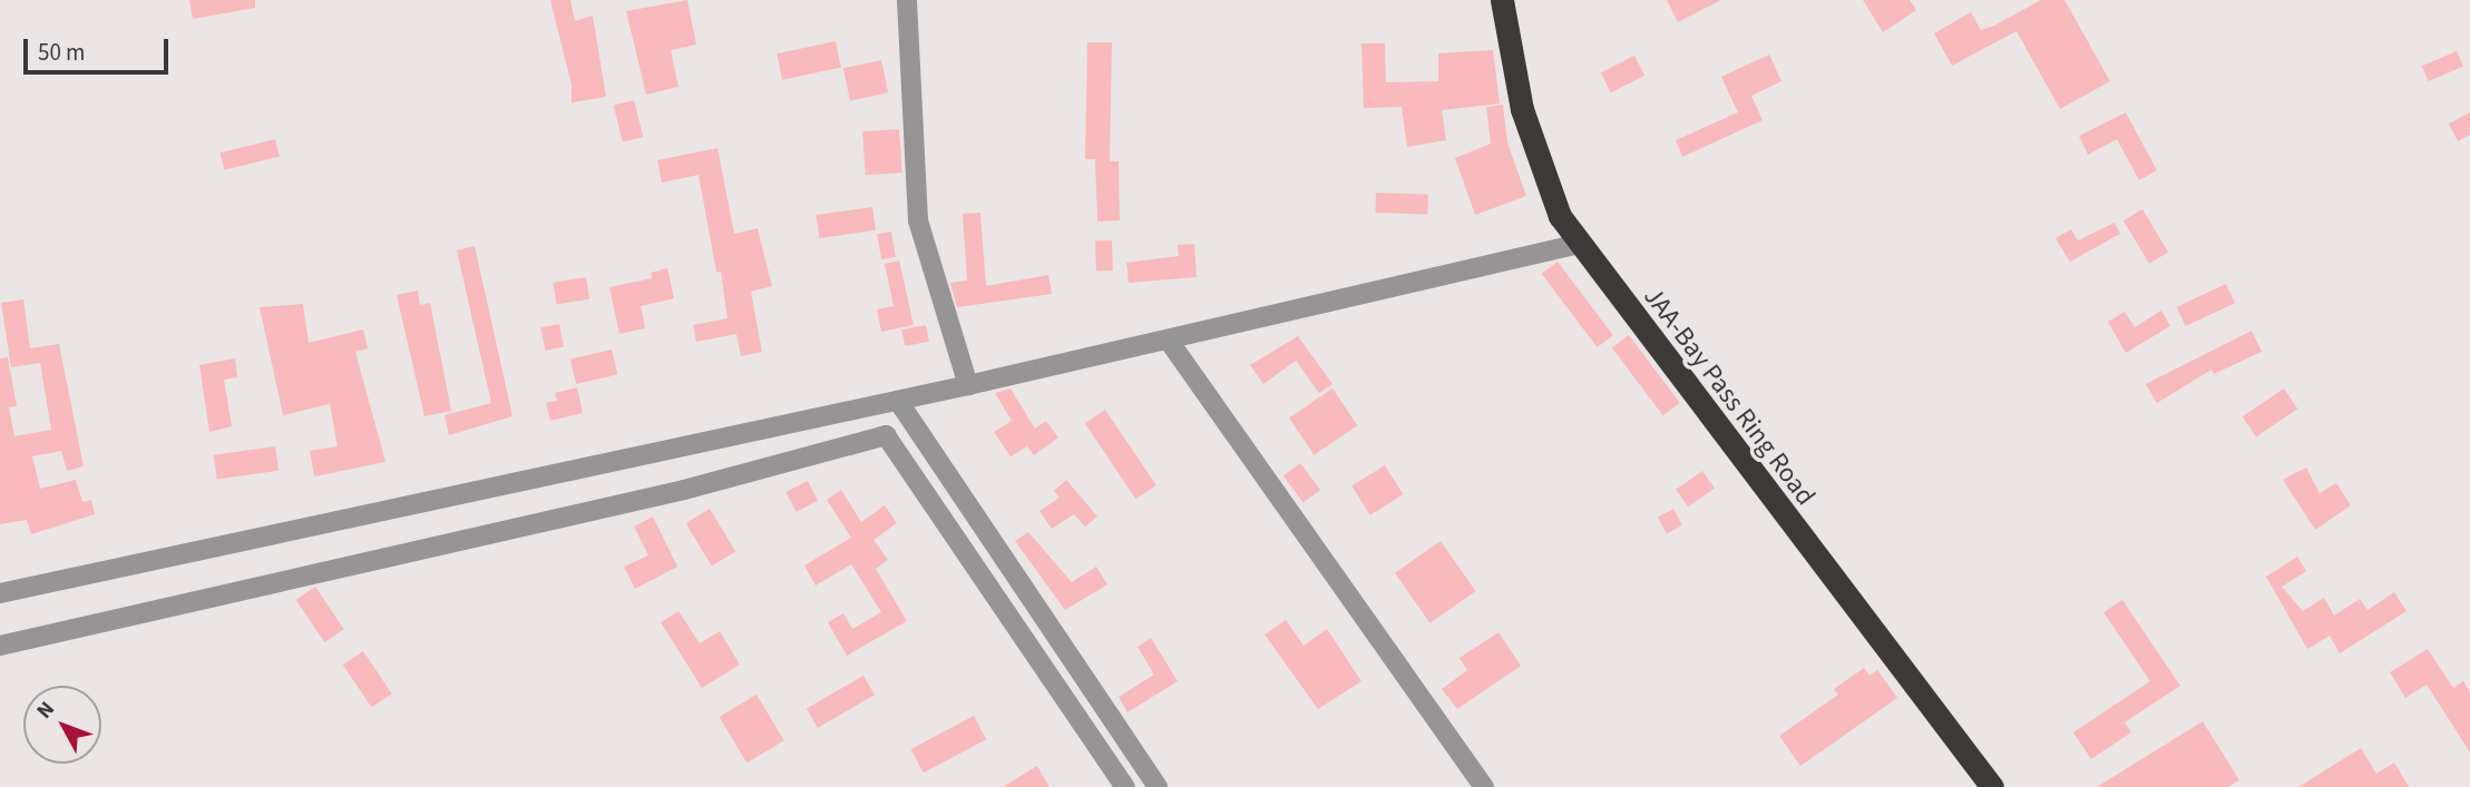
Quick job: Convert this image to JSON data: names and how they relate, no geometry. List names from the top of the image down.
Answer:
{
  "streets": {
    "highway": ["JAA-Bay Pass Ring Road"]
  },
  "scale_bar": "50 m",
  "north": "top left"
}
